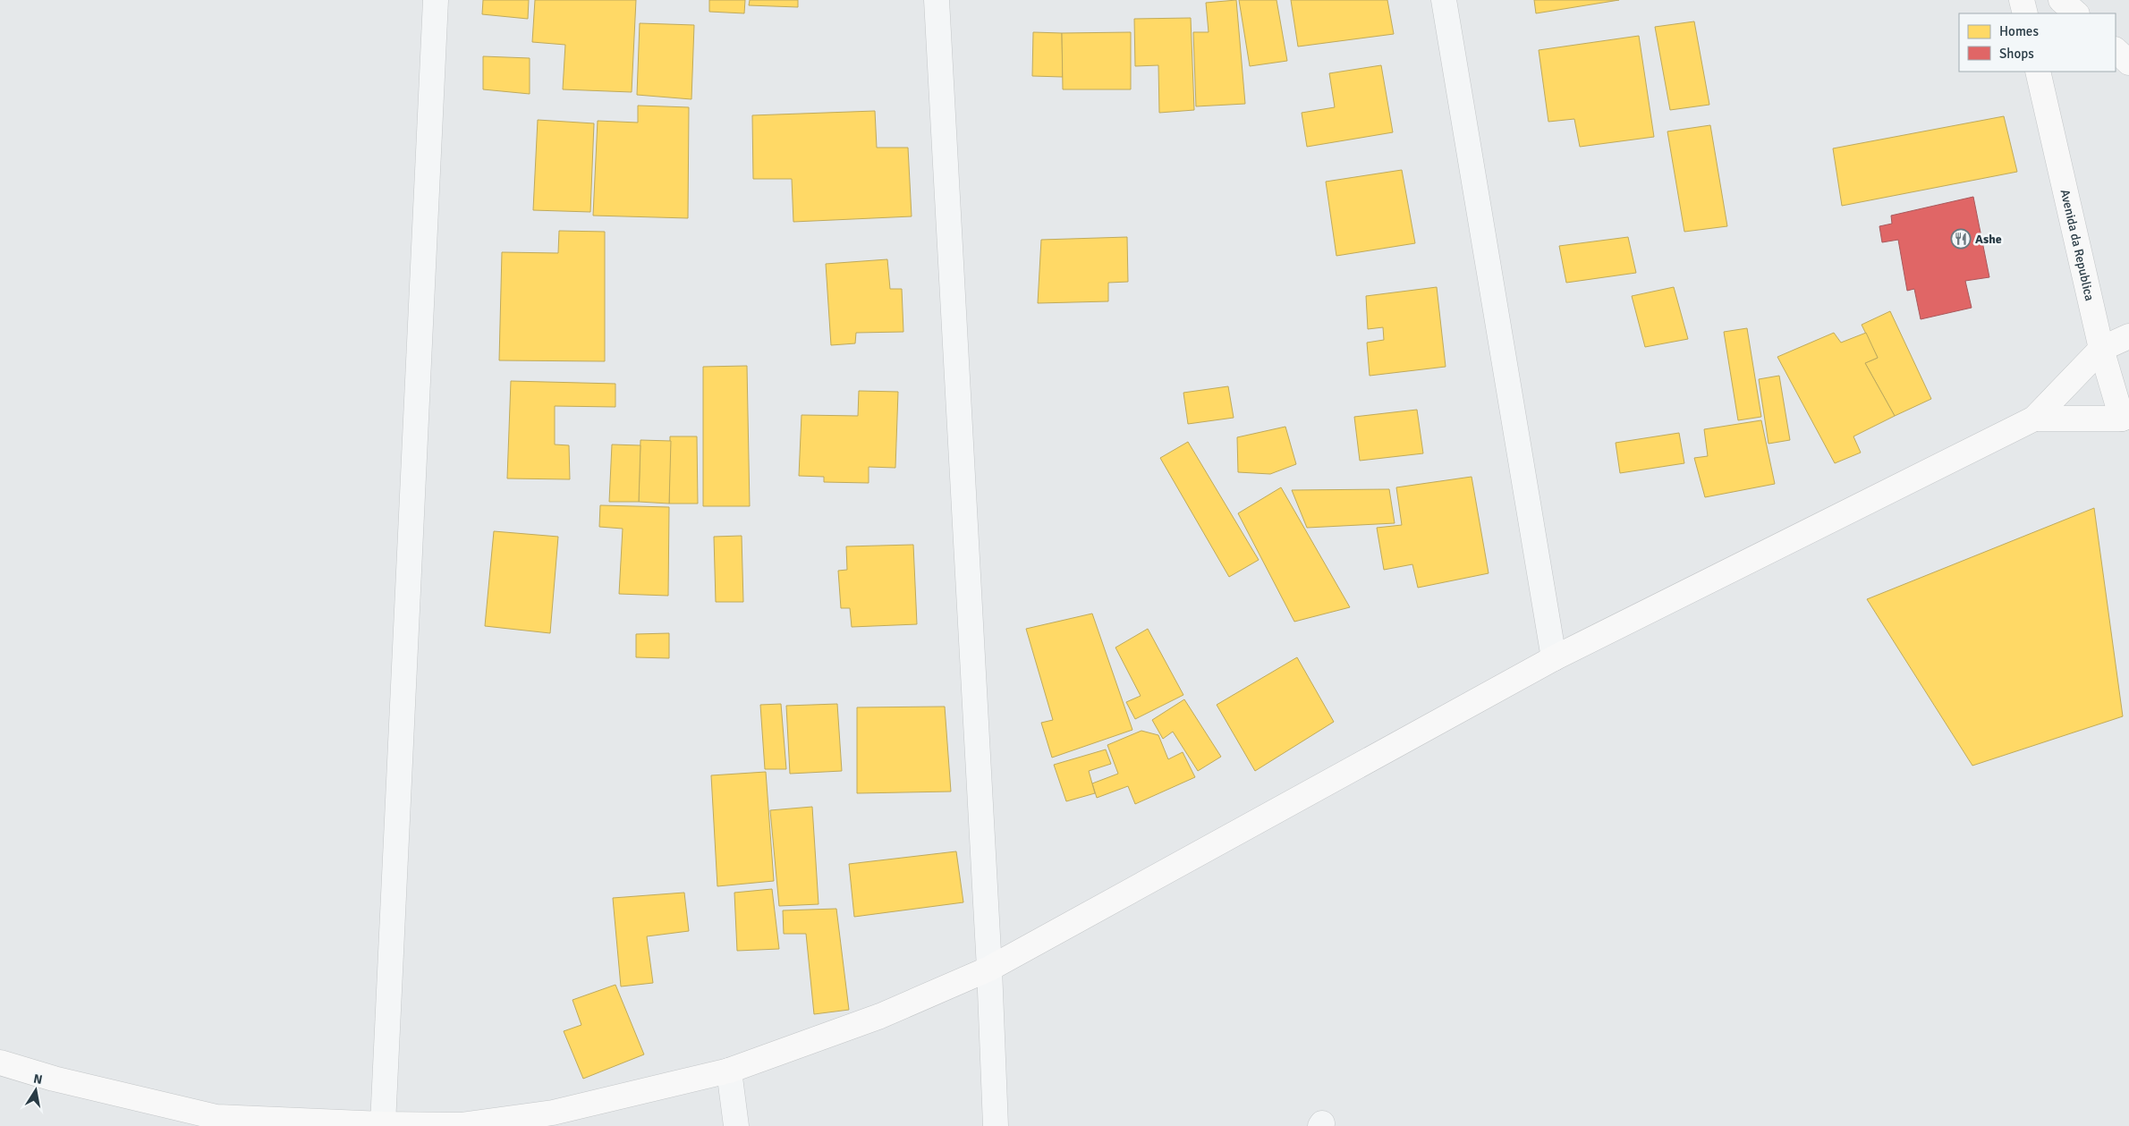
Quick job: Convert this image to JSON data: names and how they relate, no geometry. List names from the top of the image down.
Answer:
{
  "streets": {
    "street": ["Avenida da Republica"]
  },
  "places": {
    "restaurant": ["Ashe"]
  },
  "legend": ["Homes", "Shops"],
  "north": "top"
}
